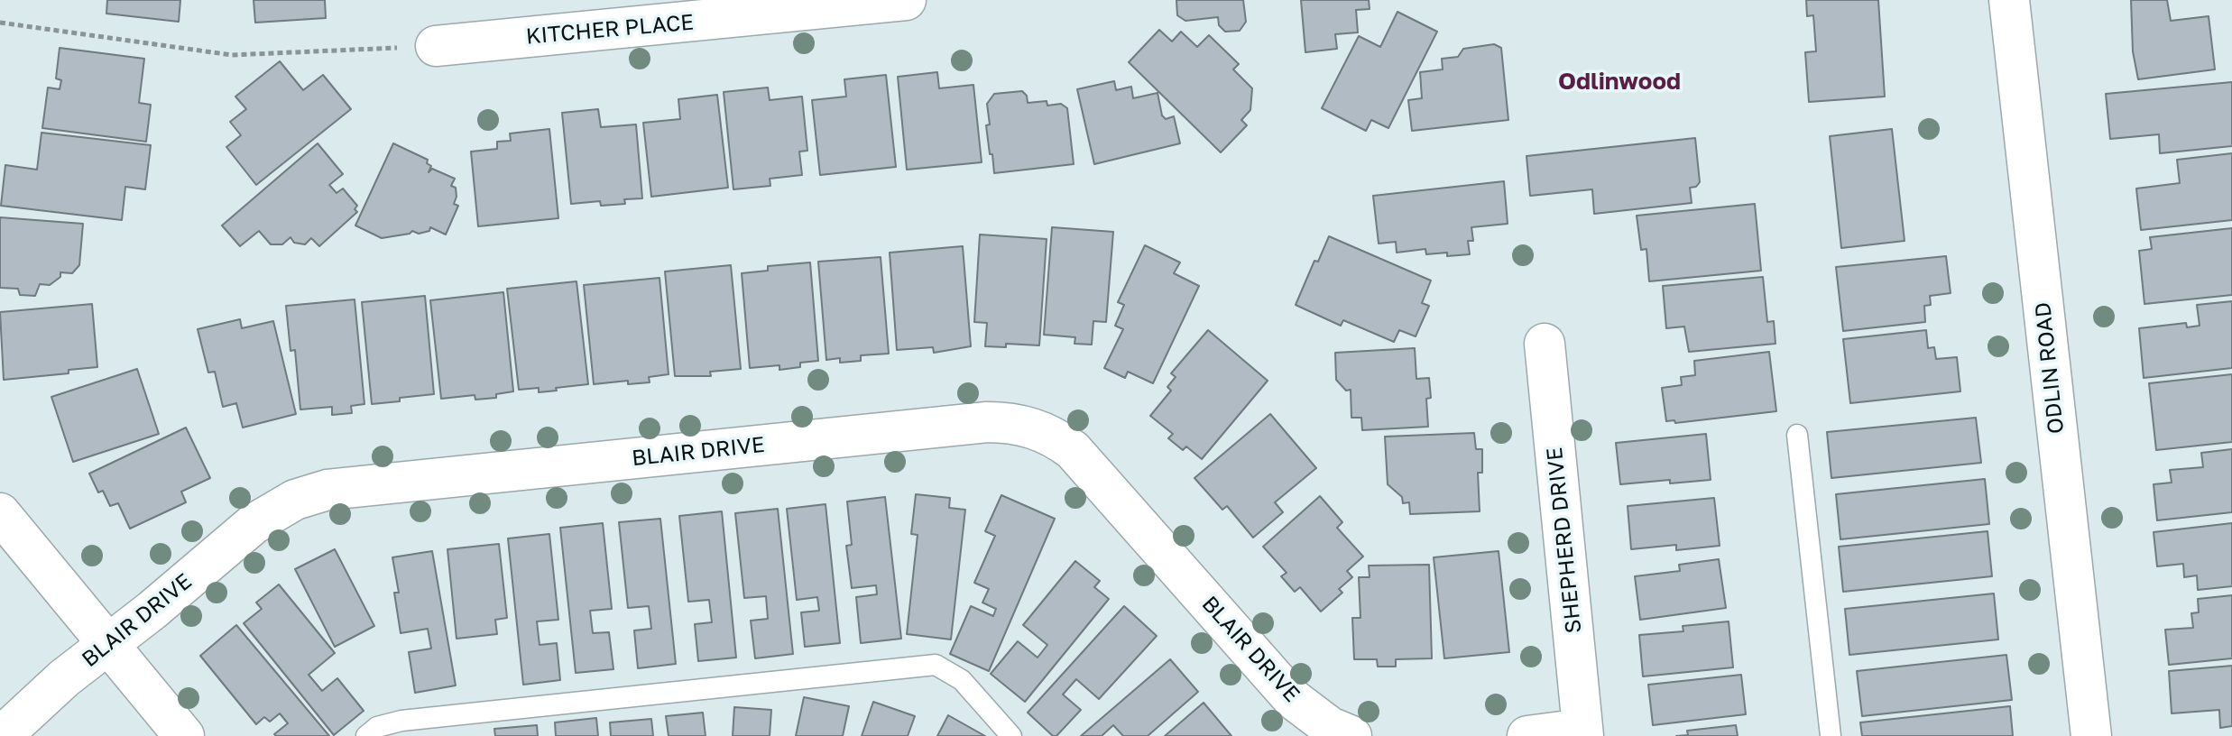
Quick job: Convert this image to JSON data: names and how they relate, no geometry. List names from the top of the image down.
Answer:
{
  "streets": {
    "street": [
      "KITCHER PLACE",
      "ODLIN ROAD",
      "BLAIR DRIVE",
      "SHEPHERD DRIVE"
    ]
  },
  "districts": ["Odlinwood"]
}
